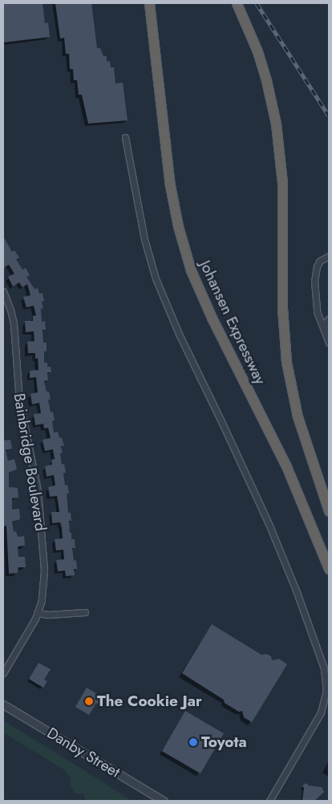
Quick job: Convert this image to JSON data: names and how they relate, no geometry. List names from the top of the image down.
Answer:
{
  "streets": {
    "highway": ["Johansen Expressway"],
    "street": ["Bainbridge Boulevard", "Danby Street"]
  },
  "places": ["The Cookie Jar", "Toyota"]
}
